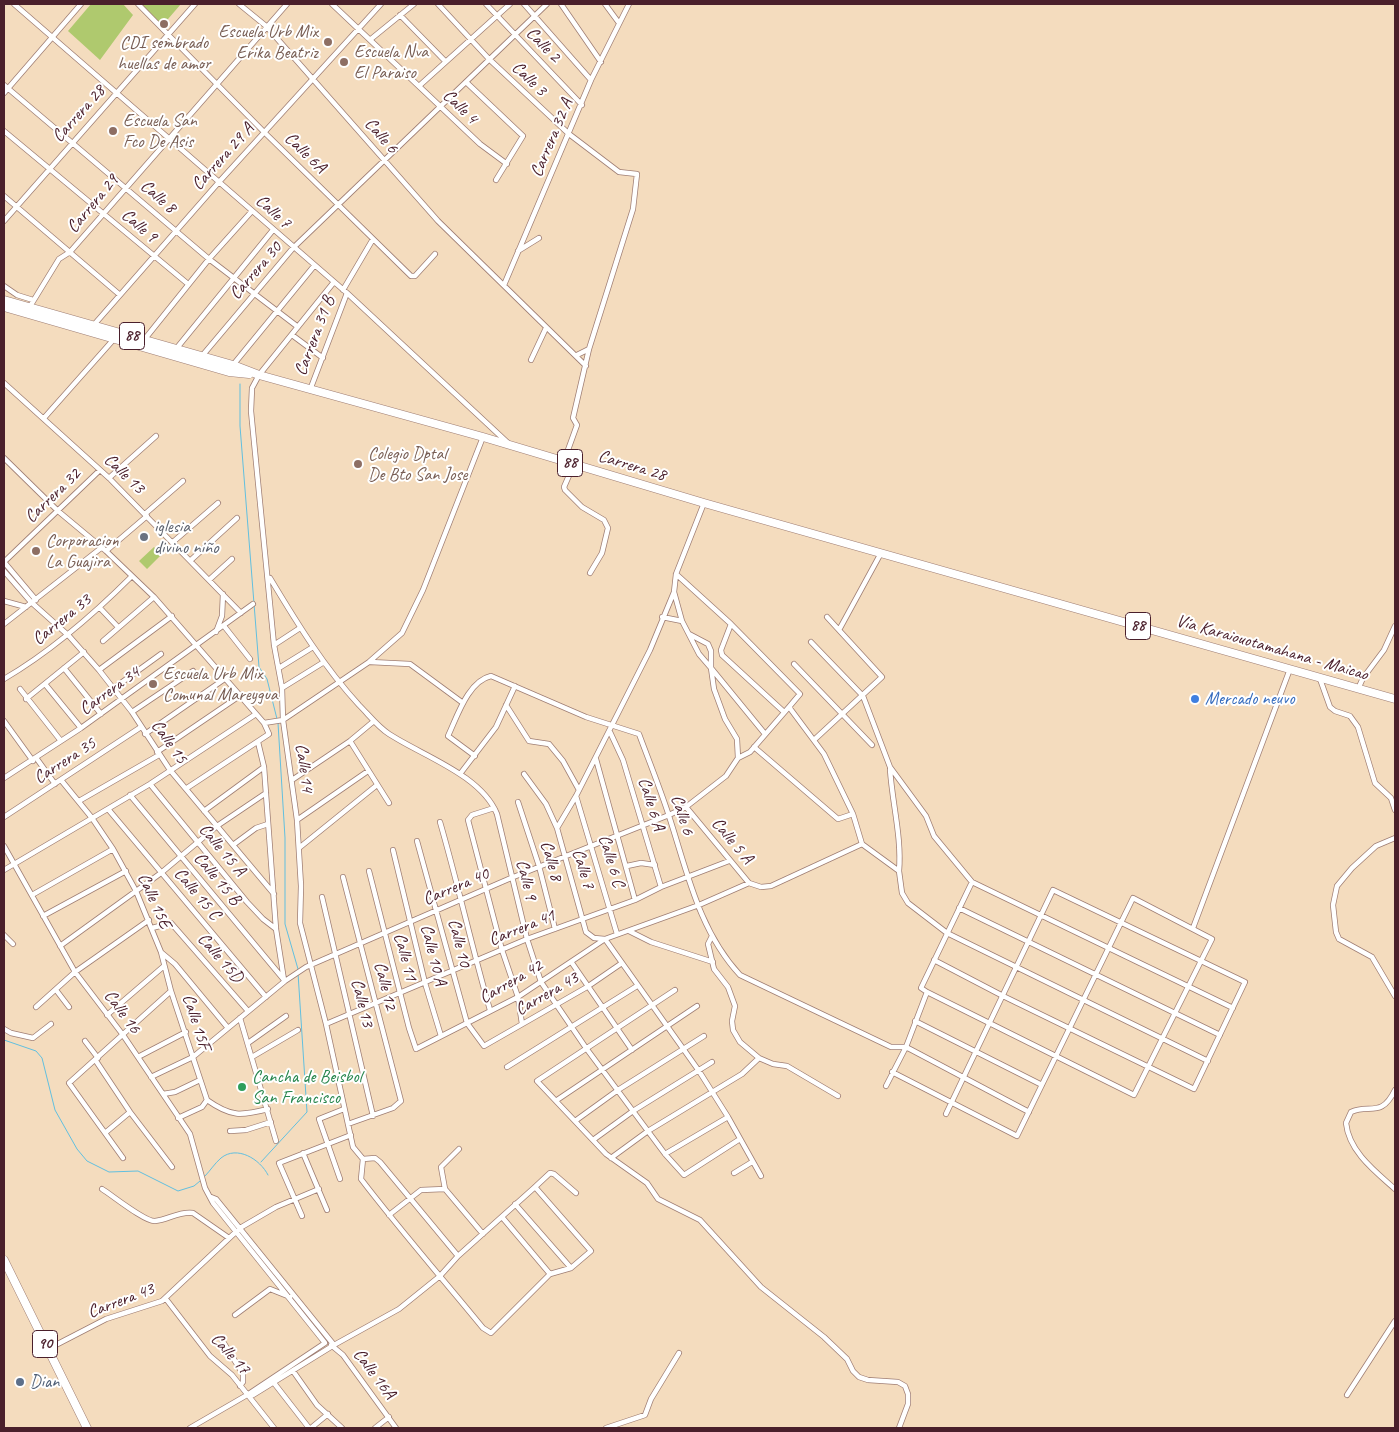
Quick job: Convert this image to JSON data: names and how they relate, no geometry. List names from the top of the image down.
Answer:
{
  "streets": {
    "highway": [
      "Carrera 28",
      "88",
      "Vía Karaiouotamahana - Maicao",
      "90"
    ],
    "street": [
      "Calle 2",
      "Calle 3",
      "Calle 4",
      "Calle 6",
      "Carrera 32 A",
      "Calle 6A",
      "Carrera 29 A",
      "Calle 8",
      "Carrera 29",
      "Calle 7",
      "Calle 9",
      "Carrera 30",
      "Carrera 31 B",
      "Calle 13",
      "Carrera 32",
      "Carrera 33",
      "Carrera 34",
      "Calle 15",
      "Carrera 35",
      "Calle 14",
      "Calle 6 A",
      "Calle 5 A",
      "Calle 15 A",
      "Calle 6 C",
      "Calle 15 B",
      "Carrera 40",
      "Calle 15 C",
      "Calle 15E",
      "Carrera 41",
      "Calle 10",
      "Calle 10 A",
      "Calle 11",
      "Calle 15D",
      "Carrera 42",
      "Calle 12",
      "Carrera 43",
      "Calle 16",
      "Calle 15F",
      "Calle 17",
      "Calle 16A"
    ]
  },
  "crossings": [
    ["Calle 2", "Carrera 32 A"],
    ["Calle 2", "Carrera 30"],
    ["Calle 3", "Carrera 32 A"],
    ["Calle 3", "Carrera 30"],
    ["Calle 4", "Carrera 29 A"],
    ["Calle 4", "Carrera 30"],
    ["Carrera 28", "Calle 6A"],
    ["Carrera 28", "Carrera 29 A"],
    ["Carrera 28", "Calle 8"],
    ["Carrera 28", "Carrera 29"],
    ["Carrera 28", "Calle 7"],
    ["Carrera 28", "Calle 9"],
    ["Carrera 28", "Carrera 30"],
    ["Carrera 28", "Carrera 31 B"],
    ["Carrera 28", "Vía Karaiouotamahana - Maicao"],
    ["Carrera 28", "Calle 14"],
    ["Calle 6", "Carrera 32 A"],
    ["Calle 6", "Carrera 29 A"],
    ["Calle 6", "Carrera 29"],
    ["Calle 6", "Carrera 30"],
    ["Calle 6", "Carrera 40"],
    ["Calle 6", "Carrera 41"],
    ["Calle 6A", "Carrera 29 A"],
    ["Calle 6A", "Carrera 29"],
    ["Calle 6A", "Carrera 30"],
    ["Calle 6A", "Carrera 31 B"],
    ["Carrera 29 A", "Calle 8"],
    ["Carrera 29 A", "Calle 7"],
    ["Carrera 29 A", "Calle 9"],
    ["Calle 8", "Carrera 29"],
    ["Calle 8", "Carrera 30"],
    ["Calle 8", "Carrera 40"],
    ["Calle 8", "Carrera 41"],
    ["Carrera 29", "Calle 7"],
    ["Carrera 29", "Calle 9"],
    ["Calle 7", "Carrera 30"],
    ["Calle 7", "Carrera 31 B"],
    ["Calle 7", "Carrera 40"],
    ["Calle 7", "Carrera 41"],
    ["Calle 7", "Carrera 42"],
    ["Calle 9", "Carrera 40"],
    ["Calle 9", "Carrera 41"],
    ["Calle 9", "Carrera 42"],
    ["Calle 9", "Carrera 43"],
    ["Calle 13", "Carrera 32"],
    ["Calle 13", "Carrera 34"],
    ["Calle 13", "Carrera 40"],
    ["Calle 13", "Carrera 41"],
    ["Calle 13", "Calle 12"],
    ["Carrera 32", "Calle 15"],
    ["Carrera 32", "Calle 14"],
    ["Carrera 33", "Calle 15"],
    ["Carrera 33", "Calle 14"],
    ["Carrera 34", "Calle 15"],
    ["Carrera 34", "Calle 14"],
    ["Calle 15", "Carrera 35"],
    ["Carrera 35", "Calle 15E"],
    ["Calle 14", "Carrera 40"],
    ["Calle 14", "Carrera 41"],
    ["Calle 6 A", "Carrera 40"],
    ["Calle 6 A", "Carrera 41"],
    ["Calle 5 A", "Carrera 40"],
    ["Calle 5 A", "Carrera 41"],
    ["Calle 6 C", "Carrera 40"],
    ["Calle 6 C", "Carrera 41"],
    ["Calle 6 C", "Carrera 42"],
    ["Calle 15 B", "Carrera 40"],
    ["Carrera 40", "Calle 15 C"],
    ["Carrera 40", "Calle 15E"],
    ["Carrera 40", "Calle 10"],
    ["Carrera 40", "Calle 10 A"],
    ["Carrera 40", "Calle 11"],
    ["Carrera 40", "Calle 15D"],
    ["Carrera 40", "Calle 12"],
    ["Carrera 40", "Calle 16"],
    ["Carrera 40", "Calle 15F"],
    ["Calle 15E", "Calle 15D"],
    ["Calle 15E", "Calle 15F"],
    ["Carrera 41", "Calle 10"],
    ["Carrera 41", "Calle 10 A"],
    ["Carrera 41", "Calle 11"],
    ["Carrera 41", "Calle 12"],
    ["Calle 10", "Carrera 42"],
    ["Calle 10", "Carrera 43"],
    ["Calle 10 A", "Carrera 42"],
    ["Calle 11", "Carrera 42"],
    ["Carrera 43", "Calle 16"],
    ["Carrera 43", "90"],
    ["Carrera 43", "Calle 17"],
    ["Calle 16", "Calle 16A"]
  ],
  "places": [
    "CDI sembrado huellas de amor",
    "Escuela Urb Mix Erika Beatriz",
    "Escuela Nva El Paraiso",
    "Escuela San Fco De Asis",
    "Colegio Dptal De Bto San Jose",
    "iglesia divino niño",
    "Corporacion La Guajira",
    "Escuela Urb Mix Comunal Mareygua",
    "Mercado neuvo",
    "Cancha de Beisbol San Francisco",
    "Dian"
  ]
}
